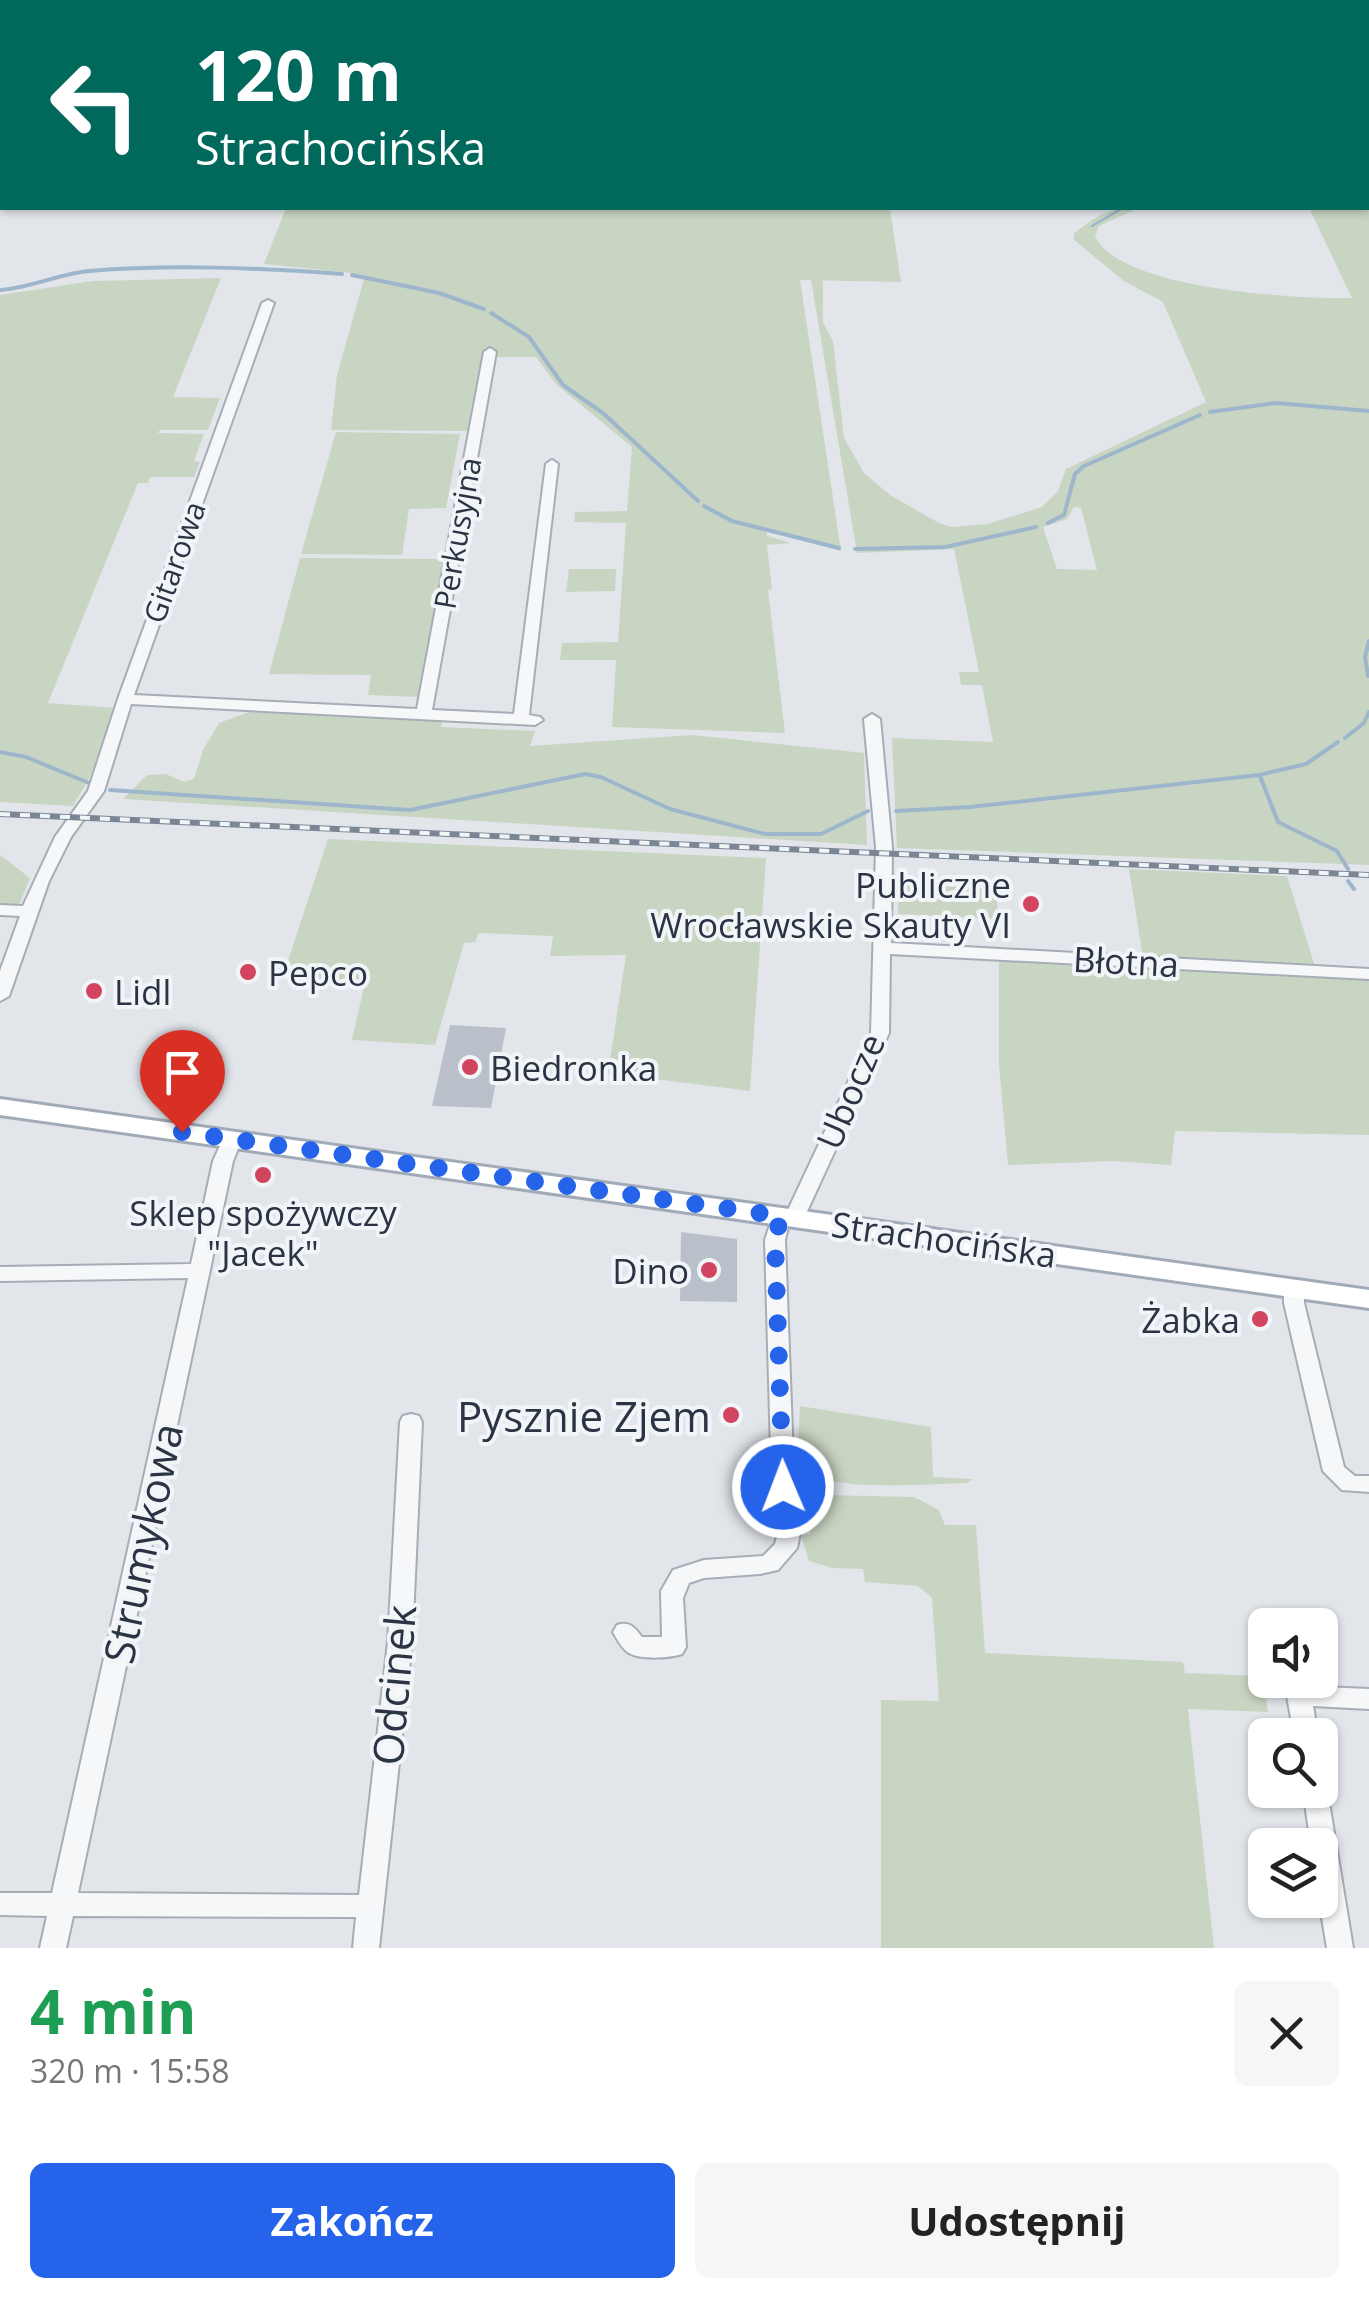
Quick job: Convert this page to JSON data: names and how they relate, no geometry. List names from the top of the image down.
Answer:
{
  "streets": {
    "main road": ["Strachocińska"],
    "street": [
      "Perkusyjna",
      "Gitarowa",
      "Błotna",
      "Ubocze",
      "Strumykowa",
      "Odcinek"
    ]
  },
  "crossings": [
    ["Błotna", "Ubocze"],
    ["Ubocze", "Strachocińska"],
    ["Strachocińska", "Strumykowa"]
  ],
  "places": [
    "Publiczne Wrocławskie Skauty VI",
    "Pepco",
    "Lidl",
    "Biedronka",
    "Sklep spożywczy \"Jacek\"",
    "Dino",
    "Żabka",
    "Pysznie Zjem"
  ],
  "page": {
    "turn": ["120 m", "Strachocińska"],
    "heading": ["4 min", "320 m · 15:58"],
    "buttons": ["Zakończ", "Udostępnij"]
  }
}
